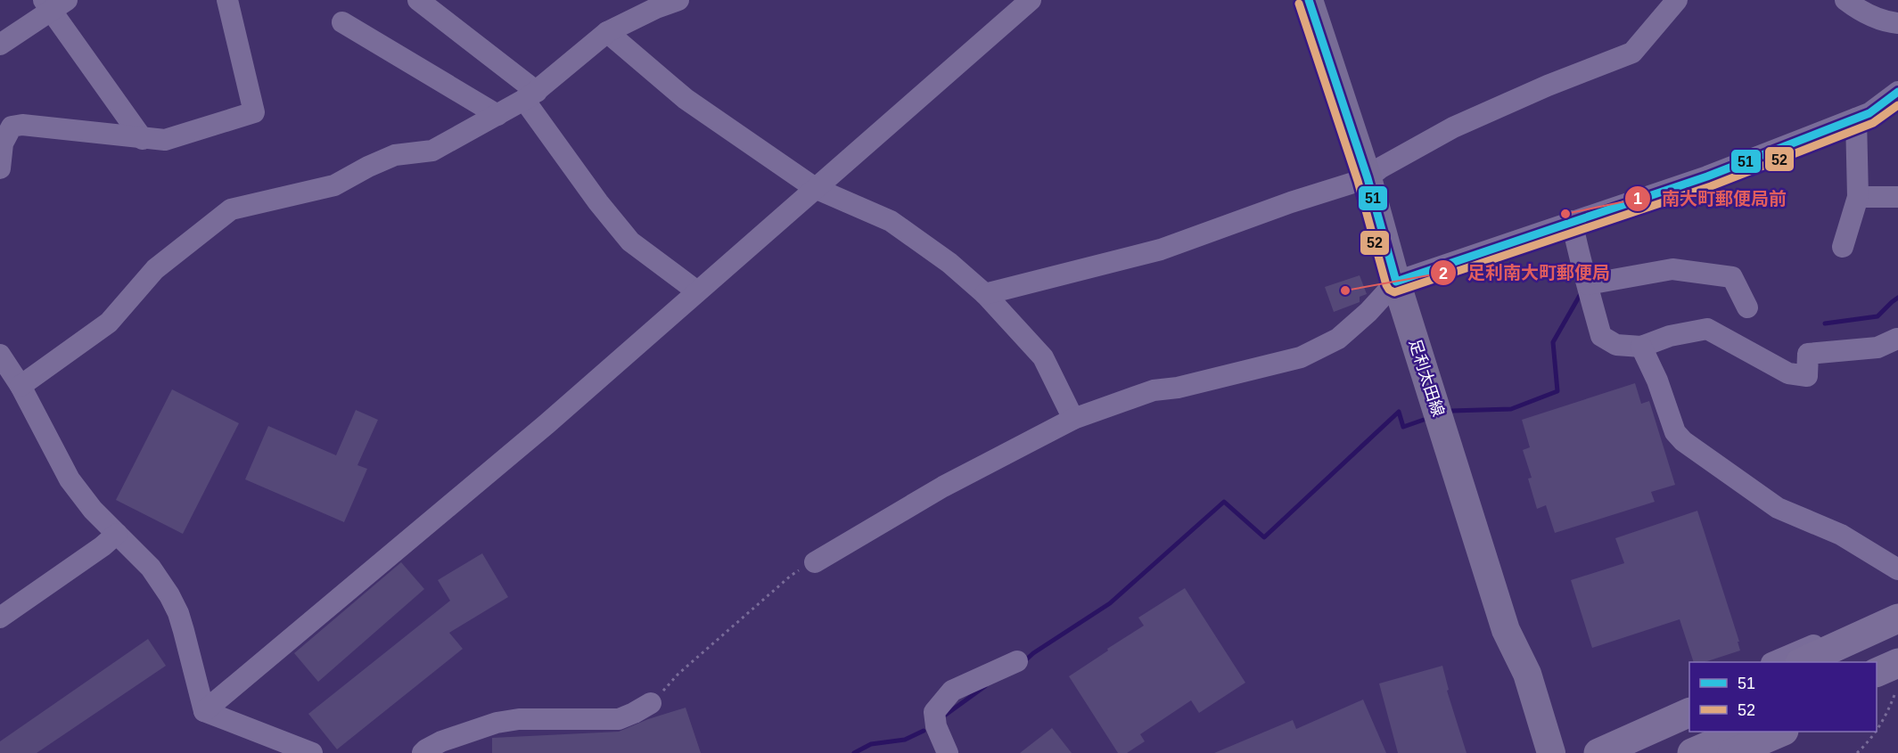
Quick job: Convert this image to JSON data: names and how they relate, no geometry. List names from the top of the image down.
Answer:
{
  "streets": {
    "main road": ["足利太田線"]
  },
  "places": ["南大町郵便局前", "足利南大町郵便局"],
  "lines": ["transit line 51", "transit line 52"],
  "legend": ["51", "52"]
}
